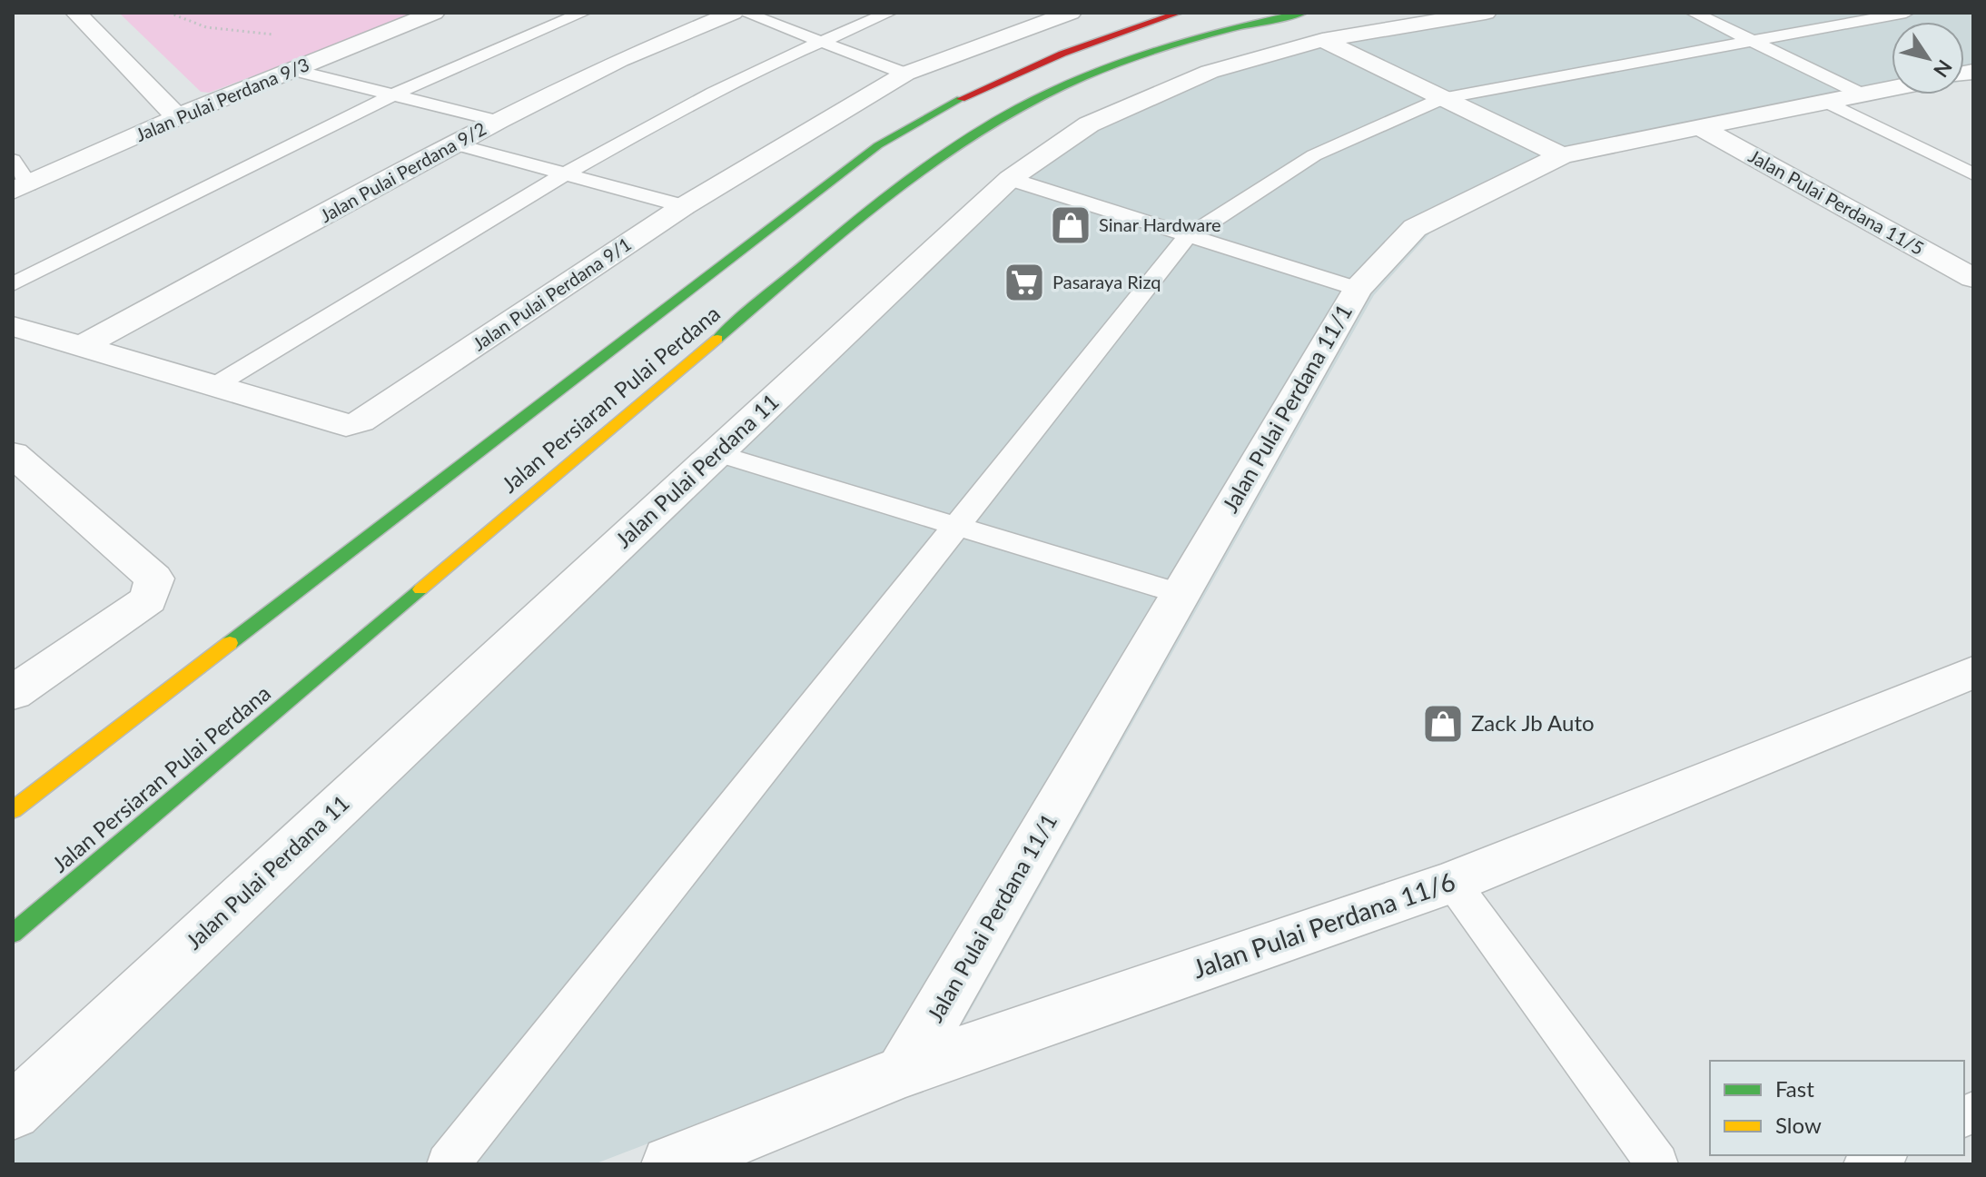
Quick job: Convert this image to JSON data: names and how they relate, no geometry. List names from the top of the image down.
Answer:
{
  "streets": {
    "main road": ["Jalan Persiaran Pulai Perdana"],
    "street": [
      "Jalan Pulai Perdana 9/3",
      "Jalan Pulai Perdana 9/2",
      "Jalan Pulai Perdana 11/5",
      "Jalan Pulai Perdana 9/1",
      "Jalan Pulai Perdana 11/1",
      "Jalan Pulai Perdana 11",
      "Jalan Pulai Perdana 11/6"
    ]
  },
  "crossings": [
    ["Jalan Pulai Perdana 9/2", "Jalan Pulai Perdana 9/1"],
    ["Jalan Pulai Perdana 11/5", "Jalan Pulai Perdana 11/1"],
    ["Jalan Persiaran Pulai Perdana", "Jalan Pulai Perdana 11"],
    ["Jalan Pulai Perdana 11/1", "Jalan Pulai Perdana 11/6"]
  ],
  "places": {
    "shop": ["Sinar Hardware", "Zack Jb Auto"],
    "supermarket": ["Pasaraya Rizq"]
  },
  "legend": ["Fast", "Slow"],
  "north": "bottom right"
}
